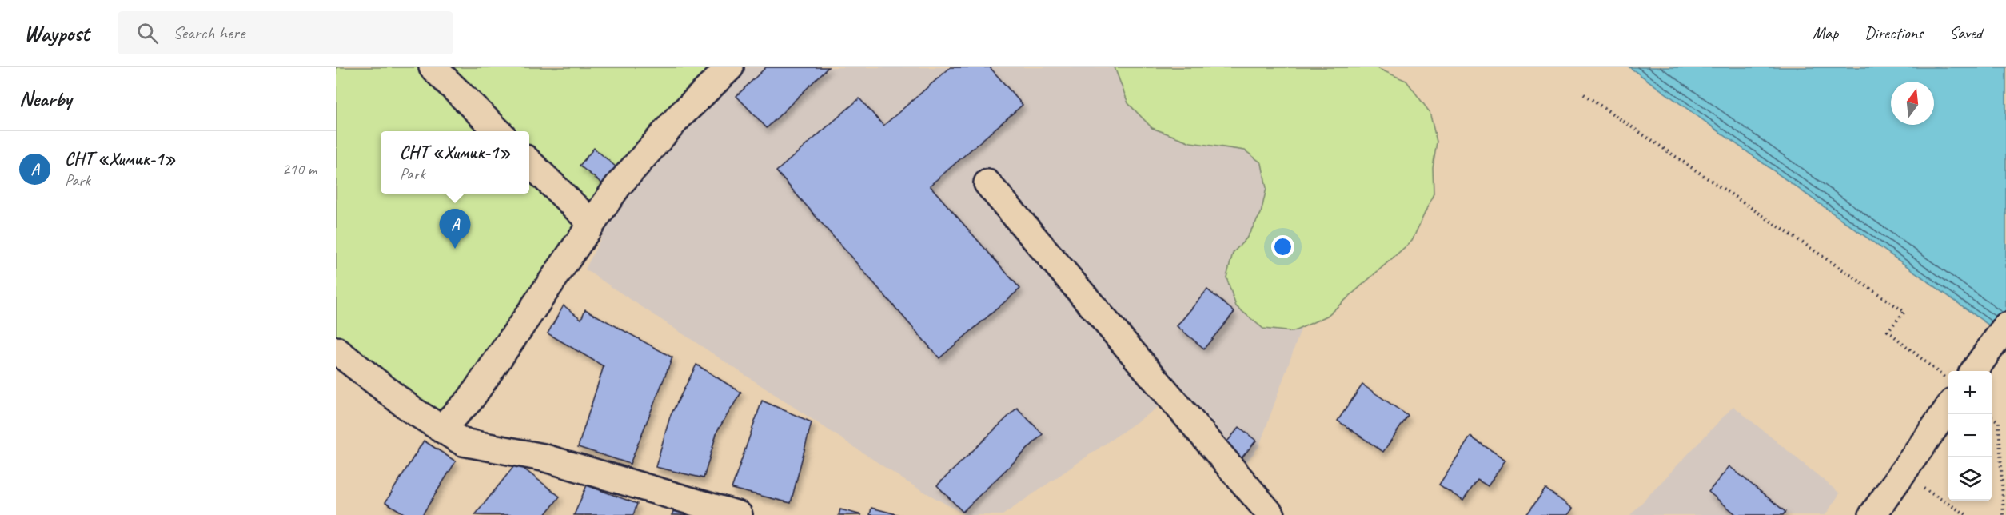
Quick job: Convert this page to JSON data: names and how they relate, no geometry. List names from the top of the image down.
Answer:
{
  "north": "top",
  "page": {
    "header": "Waypost",
    "search": "Search here",
    "nav": ["Map", "Directions", "Saved"],
    "heading": "Nearby",
    "list": [
      {
        "mark": "A",
        "name": "СНТ «Химик-1»",
        "note": "Park",
        "value": "210 m"
      }
    ],
    "popup": ["СНТ «Химик-1»", "Park"],
    "pins": "A",
    "map_buttons": ["+", "−"]
  }
}
